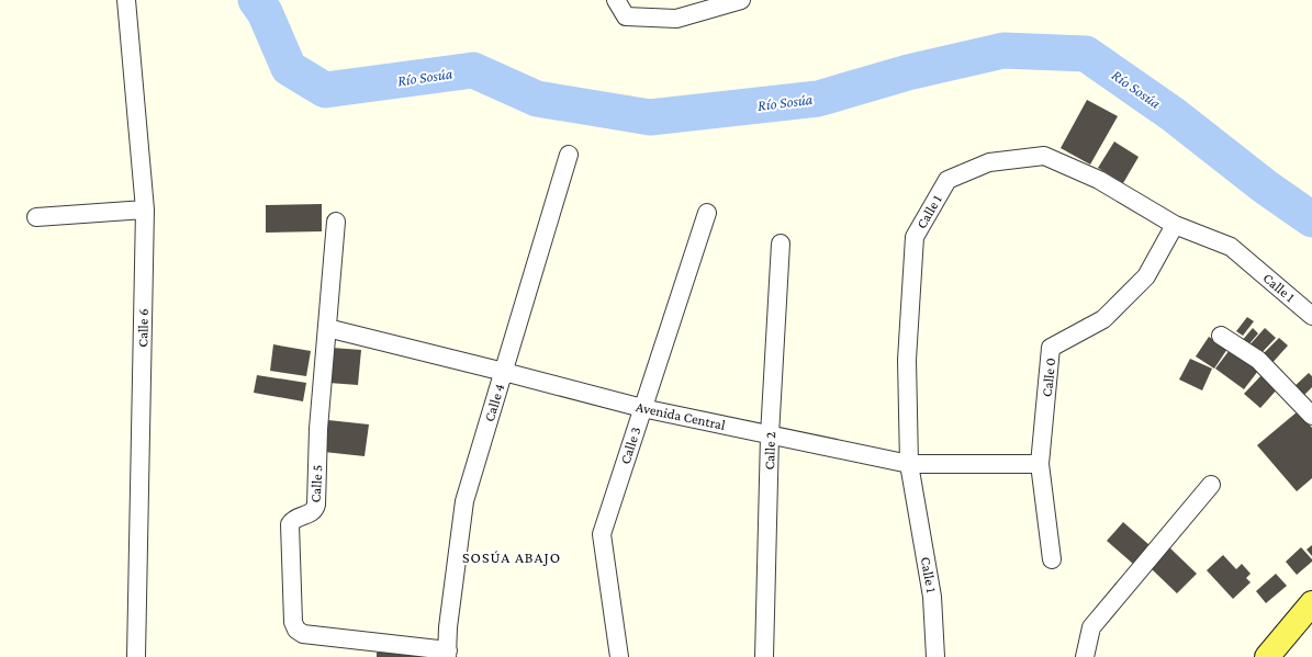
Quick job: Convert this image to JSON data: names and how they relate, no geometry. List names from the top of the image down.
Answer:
{
  "streets": {
    "street": [
      "Calle 1",
      "Calle 6",
      "Calle 0",
      "Calle 4",
      "Avenida Central",
      "Calle 3",
      "Calle 2",
      "Calle 5"
    ]
  },
  "crossings": [
    ["Calle 1", "Calle 0"],
    ["Calle 1", "Avenida Central"],
    ["Calle 0", "Avenida Central"],
    ["Calle 4", "Avenida Central"],
    ["Calle 4", "Calle 5"],
    ["Avenida Central", "Calle 3"],
    ["Avenida Central", "Calle 2"],
    ["Avenida Central", "Calle 5"]
  ],
  "districts": ["SOSÚA ABAJO"],
  "water": ["Río Sosúa"]
}
